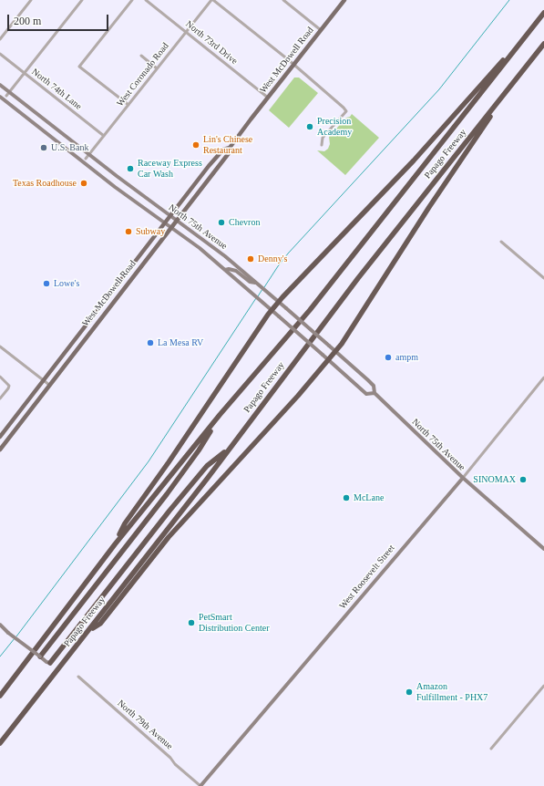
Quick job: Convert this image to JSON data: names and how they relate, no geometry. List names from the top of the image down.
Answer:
{
  "streets": {
    "highway": ["Papago Freeway"],
    "main road": ["West McDowell Road", "North 75th Avenue", "West Roosevelt Street"],
    "street": [
      "North 73rd Drive",
      "West Coronado Road",
      "North 74th Lane",
      "North 79th Avenue"
    ]
  },
  "crossings": [
    ["North 73rd Drive", "West McDowell Road"],
    ["North 73rd Drive", "West Coronado Road"],
    ["West McDowell Road", "North 75th Avenue"],
    ["West Coronado Road", "North 74th Lane"],
    ["West Coronado Road", "North 75th Avenue"],
    ["North 75th Avenue", "West Roosevelt Street"],
    ["West Roosevelt Street", "North 79th Avenue"]
  ],
  "places": [
    "Precision Academy",
    "Lin's Chinese Restaurant",
    "U.S. Bank",
    "Raceway Express Car Wash",
    "Texas Roadhouse",
    "Chevron",
    "Subway",
    "Denny's",
    "Lowe's",
    "La Mesa RV",
    "ampm",
    "SINOMAX",
    "McLane",
    "PetSmart Distribution Center",
    "Amazon Fulfillment - PHX7"
  ],
  "scale_bar": "200 m"
}
